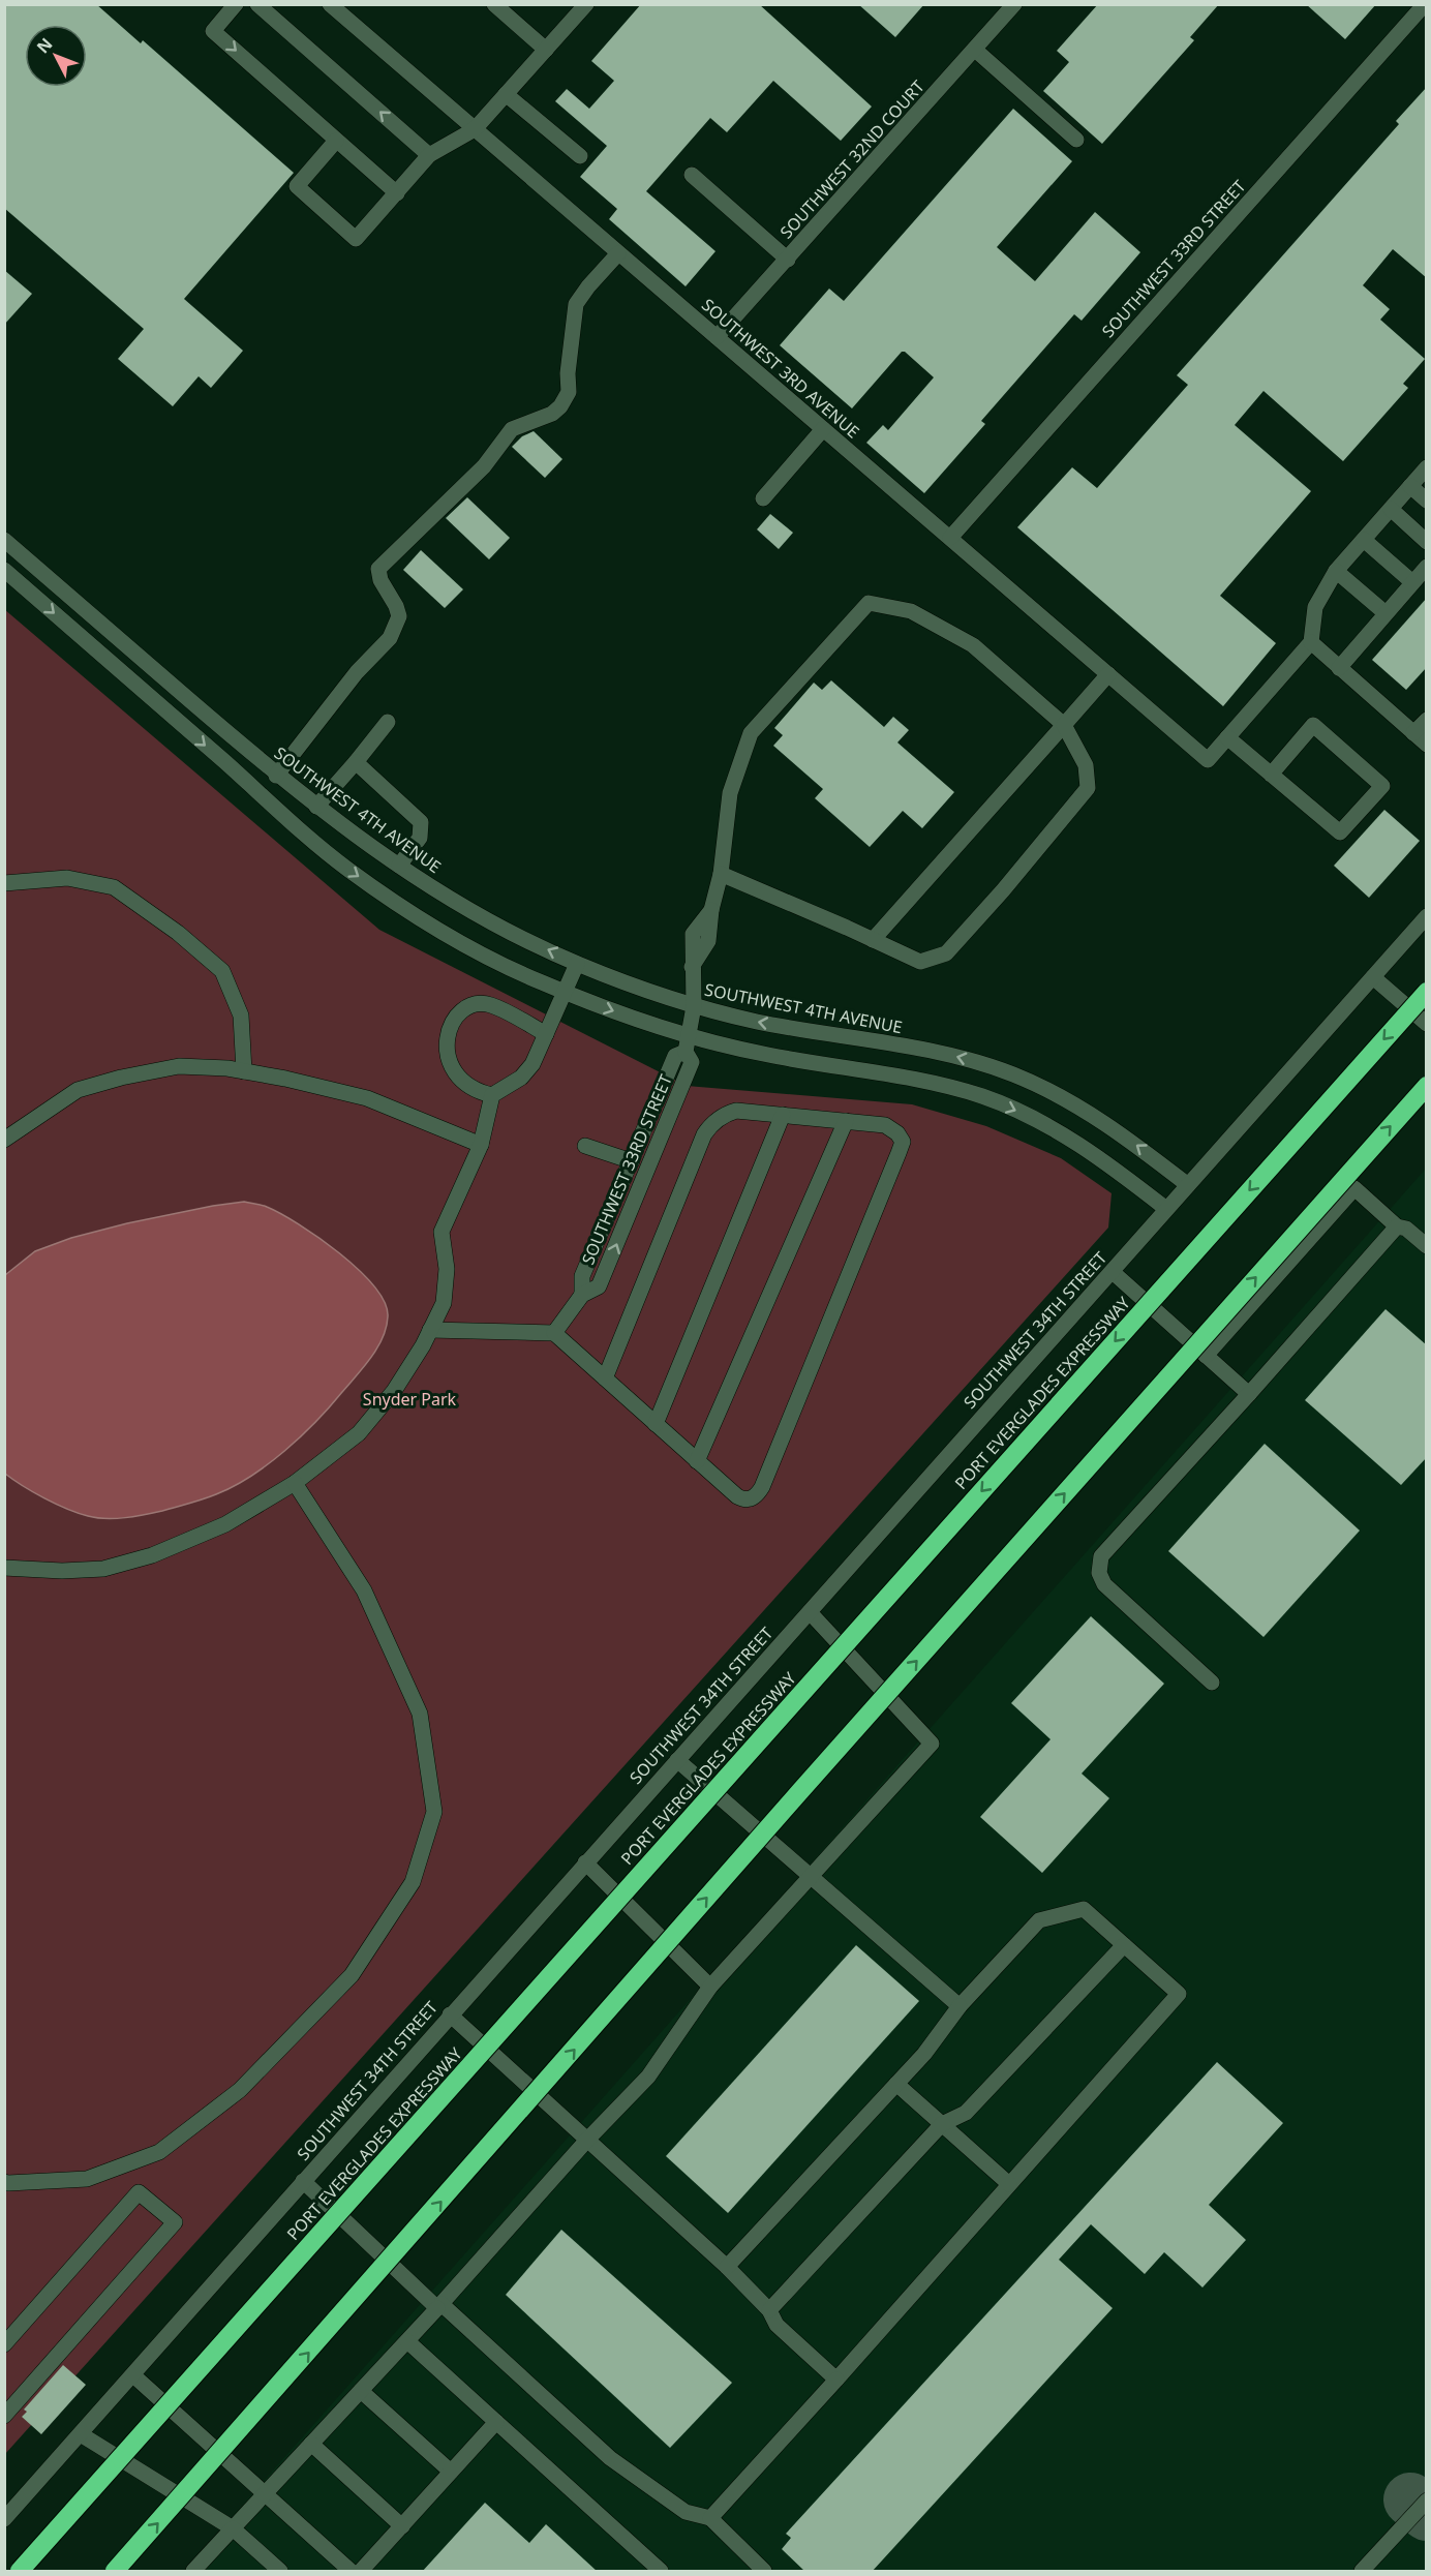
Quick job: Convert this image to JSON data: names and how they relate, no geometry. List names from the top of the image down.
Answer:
{
  "streets": {
    "highway": ["PORT EVERGLADES EXPRESSWAY"],
    "street": [
      "SOUTHWEST 32ND COURT",
      "SOUTHWEST 33RD STREET",
      "SOUTHWEST 3RD AVENUE",
      "SOUTHWEST 4TH AVENUE",
      "SOUTHWEST 34TH STREET"
    ]
  },
  "crossings": [
    ["SOUTHWEST 32ND COURT", "SOUTHWEST 3RD AVENUE"],
    ["SOUTHWEST 33RD STREET", "SOUTHWEST 3RD AVENUE"],
    ["SOUTHWEST 33RD STREET", "SOUTHWEST 4TH AVENUE"],
    ["SOUTHWEST 4TH AVENUE", "SOUTHWEST 34TH STREET"]
  ],
  "parks": ["Snyder Park"],
  "north": "top left"
}
